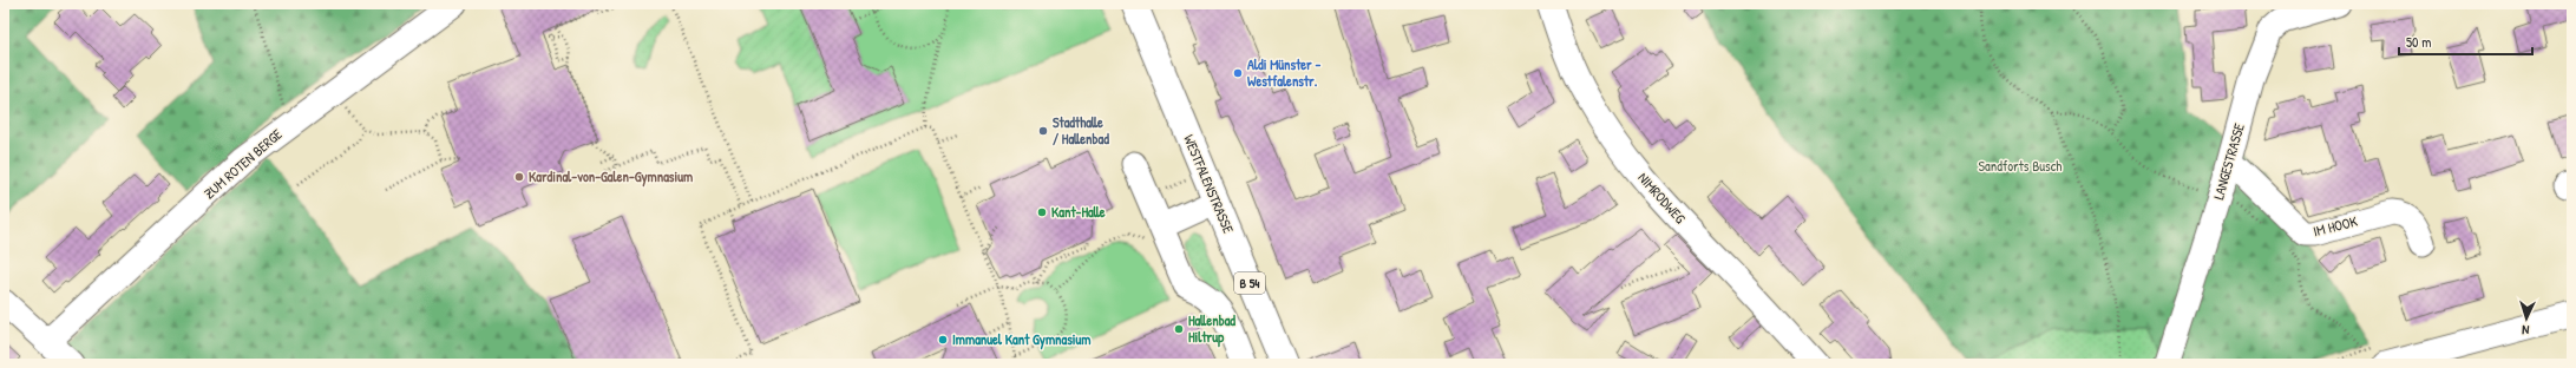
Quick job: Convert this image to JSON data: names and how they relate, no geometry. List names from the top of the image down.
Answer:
{
  "streets": {
    "main road": ["WESTFALENSTRASSE", "B 54"],
    "street": [
      "LANGESTRASSE",
      "ZUM ROTEN BERGE",
      "NIMRODWEG",
      "IM HOOK"
    ]
  },
  "crossings": [
    ["LANGESTRASSE", "IM HOOK"]
  ],
  "parks": ["Sandforts Busch"],
  "places": [
    "Aldi Münster - Westfalenstr.",
    "Stadthalle / Hallenbad",
    "Kardinal-von-Galen-Gymnasium",
    "Kant-Halle",
    "Hallenbad Hiltrup",
    "Immanuel Kant Gymnasium"
  ],
  "scale_bar": "50 m",
  "north": "bottom"
}
